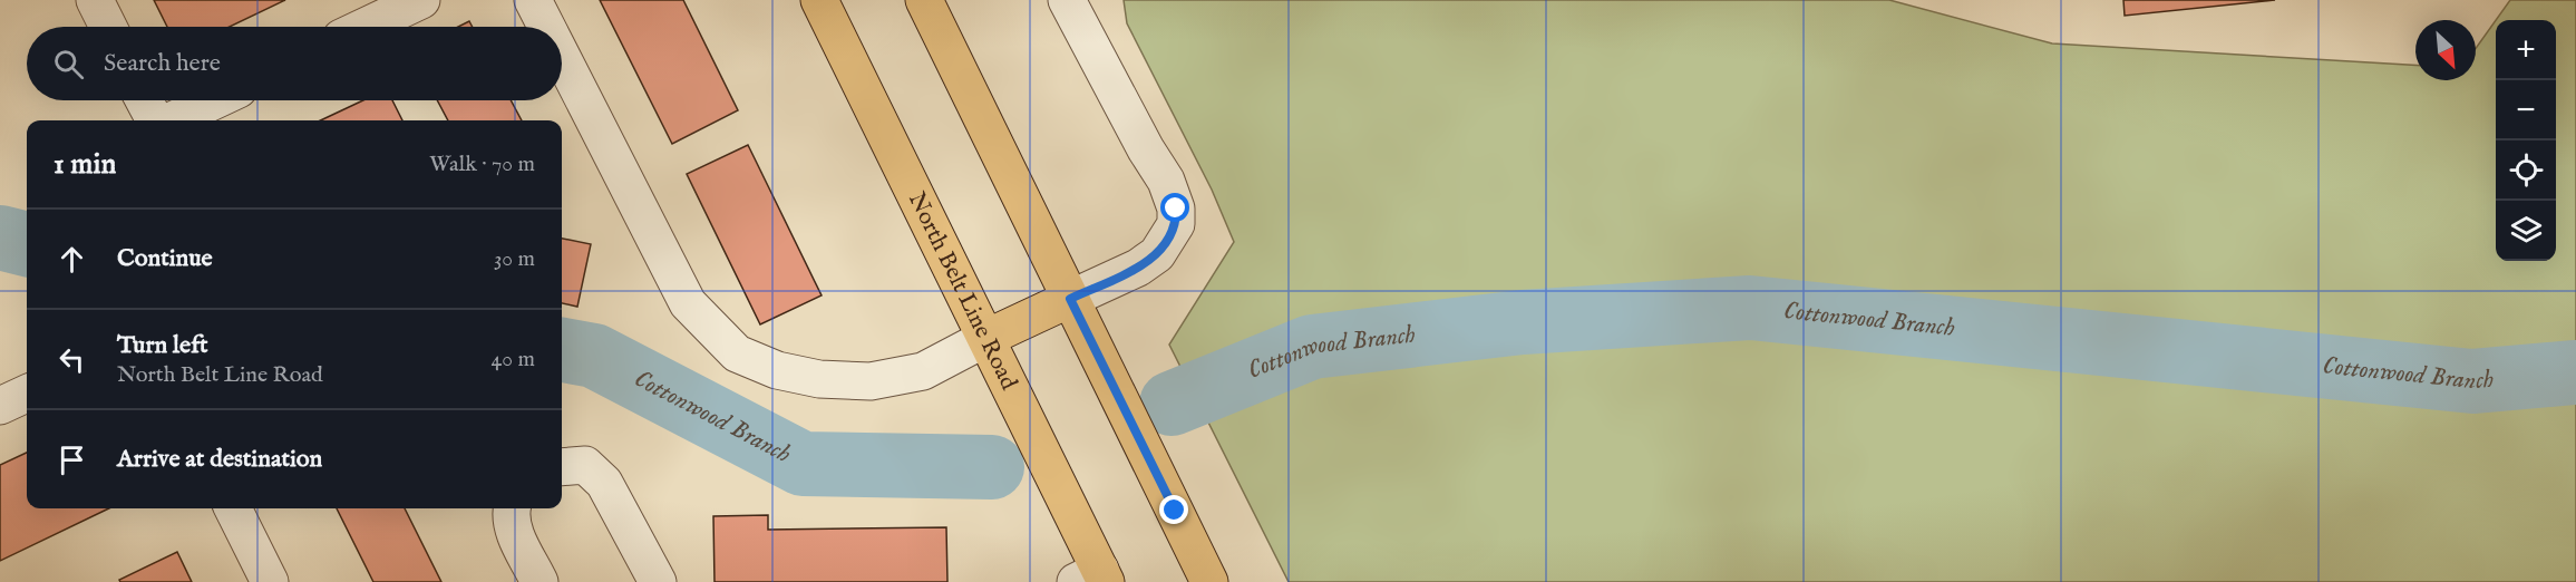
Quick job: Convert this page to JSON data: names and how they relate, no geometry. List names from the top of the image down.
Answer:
{
  "streets": {
    "main road": ["North Belt Line Road"]
  },
  "water": ["Cottonwood Branch"],
  "north": "bottom right",
  "page": {
    "map_buttons": ["+", "−"],
    "search": "Search here",
    "heading": ["1 min", "Walk · 70 m"],
    "list": [
      ["Continue", "30 m"],
      ["Turn left", "North Belt Line Road", "40 m"],
      "Arrive at destination"
    ]
  }
}
